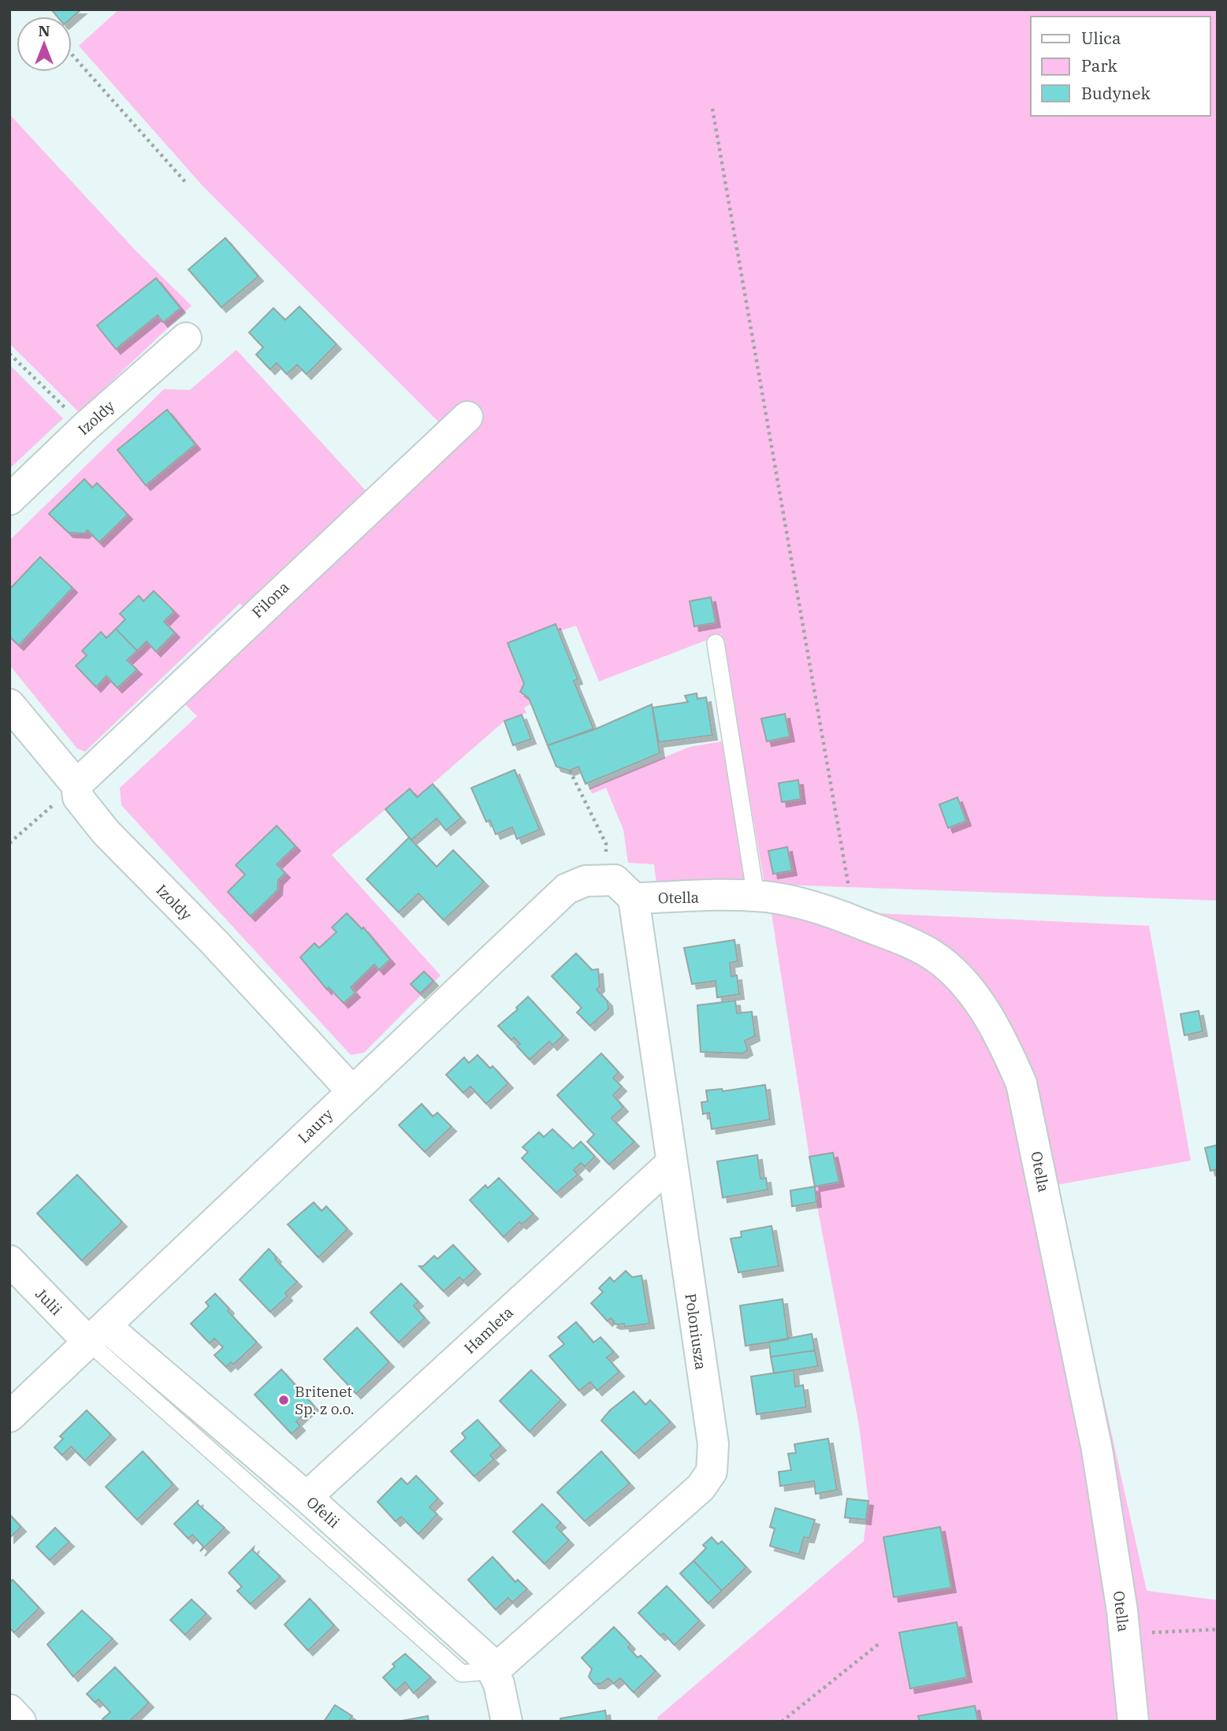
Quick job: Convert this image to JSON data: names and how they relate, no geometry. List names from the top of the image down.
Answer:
{
  "streets": {
    "street": [
      "Izoldy",
      "Filona",
      "Otella",
      "Laury",
      "Julii",
      "Hamleta",
      "Poloniusza",
      "Ofelii"
    ]
  },
  "crossings": [
    ["Izoldy", "Filona"],
    ["Izoldy", "Laury"],
    ["Otella", "Laury"],
    ["Otella", "Poloniusza"],
    ["Laury", "Julii"],
    ["Laury", "Poloniusza"],
    ["Laury", "Ofelii"],
    ["Julii", "Ofelii"],
    ["Hamleta", "Poloniusza"],
    ["Hamleta", "Ofelii"],
    ["Poloniusza", "Ofelii"]
  ],
  "places": ["Britenet Sp. z o.o."],
  "legend": ["Ulica", "Park", "Budynek"],
  "north": "top"
}
